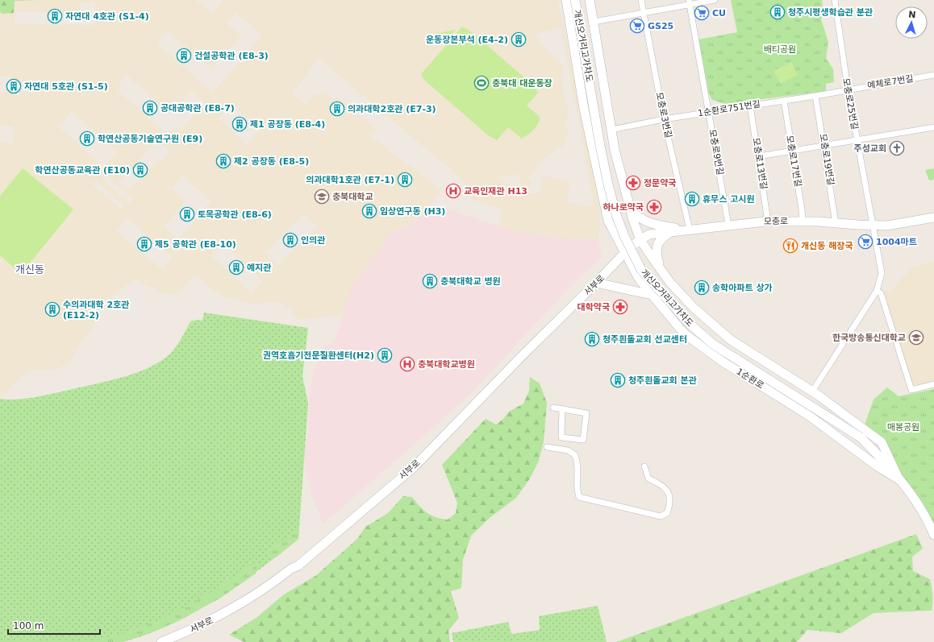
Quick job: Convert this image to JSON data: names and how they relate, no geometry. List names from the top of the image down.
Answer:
{
  "streets": {
    "main road": [
      "개신오거리고가차도",
      "모충로",
      "서부로",
      "1순환로"
    ],
    "street": [
      "예체로7번길",
      "모충로25번길",
      "1순환로751번길",
      "모충로3번길",
      "모충로9번길",
      "모충로19번길",
      "모충로17번길",
      "모충로13번길"
    ]
  },
  "crossings": [
    ["개신오거리고가차도", "1순환로"],
    ["예체로7번길", "모충로25번길"],
    ["예체로7번길", "1순환로751번길"],
    ["모충로25번길", "1순환로751번길"],
    ["모충로25번길", "모충로"],
    ["1순환로751번길", "모충로3번길"],
    ["1순환로751번길", "모충로9번길"],
    ["1순환로751번길", "모충로19번길"],
    ["1순환로751번길", "모충로17번길"],
    ["1순환로751번길", "모충로13번길"],
    ["모충로3번길", "모충로"],
    ["모충로9번길", "모충로"],
    ["모충로19번길", "모충로"],
    ["모충로17번길", "모충로"],
    ["모충로13번길", "모충로"],
    ["모충로", "서부로"],
    ["모충로", "1순환로"],
    ["서부로", "1순환로"]
  ],
  "districts": ["개신동"],
  "parks": ["배티공원", "매봉공원"],
  "places": {
    "building": [
      "청주시평생학습관 분관",
      "자연대 4호관 (S1-4)",
      "운동장본부석 (E4-2)",
      "건설공학관 (E8-3)",
      "자연대 5호관 (S1-5)",
      "공대공학관 (E8-7)",
      "의과대학2호관 (E7-3)",
      "제1 공장동 (E8-4)",
      "학연산공동기술연구원 (E9)",
      "제2 공장동 (E8-5)",
      "학연산공동교육관 (E10)",
      "의과대학1호관 (E7-1)",
      "휴무스 고시원",
      "임상연구동 (H3)",
      "토목공학관 (E8-6)",
      "인의관",
      "제5 공학관 (E8-10)",
      "예지관",
      "충북대학교 병원",
      "송학아파트 상가",
      "수의과대학 2호관 (E12-2)",
      "청주흰돌교회 선교센터",
      "권역호흡기전문질환센터(H2)",
      "청주흰돌교회 본관"
    ],
    "supermarket": ["CU", "GS25", "1004마트"],
    "sports": ["충북대 대운동장"],
    "church": ["주성교회"],
    "pharmacy": ["정문약국", "하나로약국", "대학약국"],
    "hospital": ["교육인재관 H13", "충북대학교병원"],
    "school or university": ["충북대학교", "한국방송통신대학교"],
    "restaurant": ["개신동 해장국"]
  },
  "scale_bar": "100 m",
  "north": "top"
}
